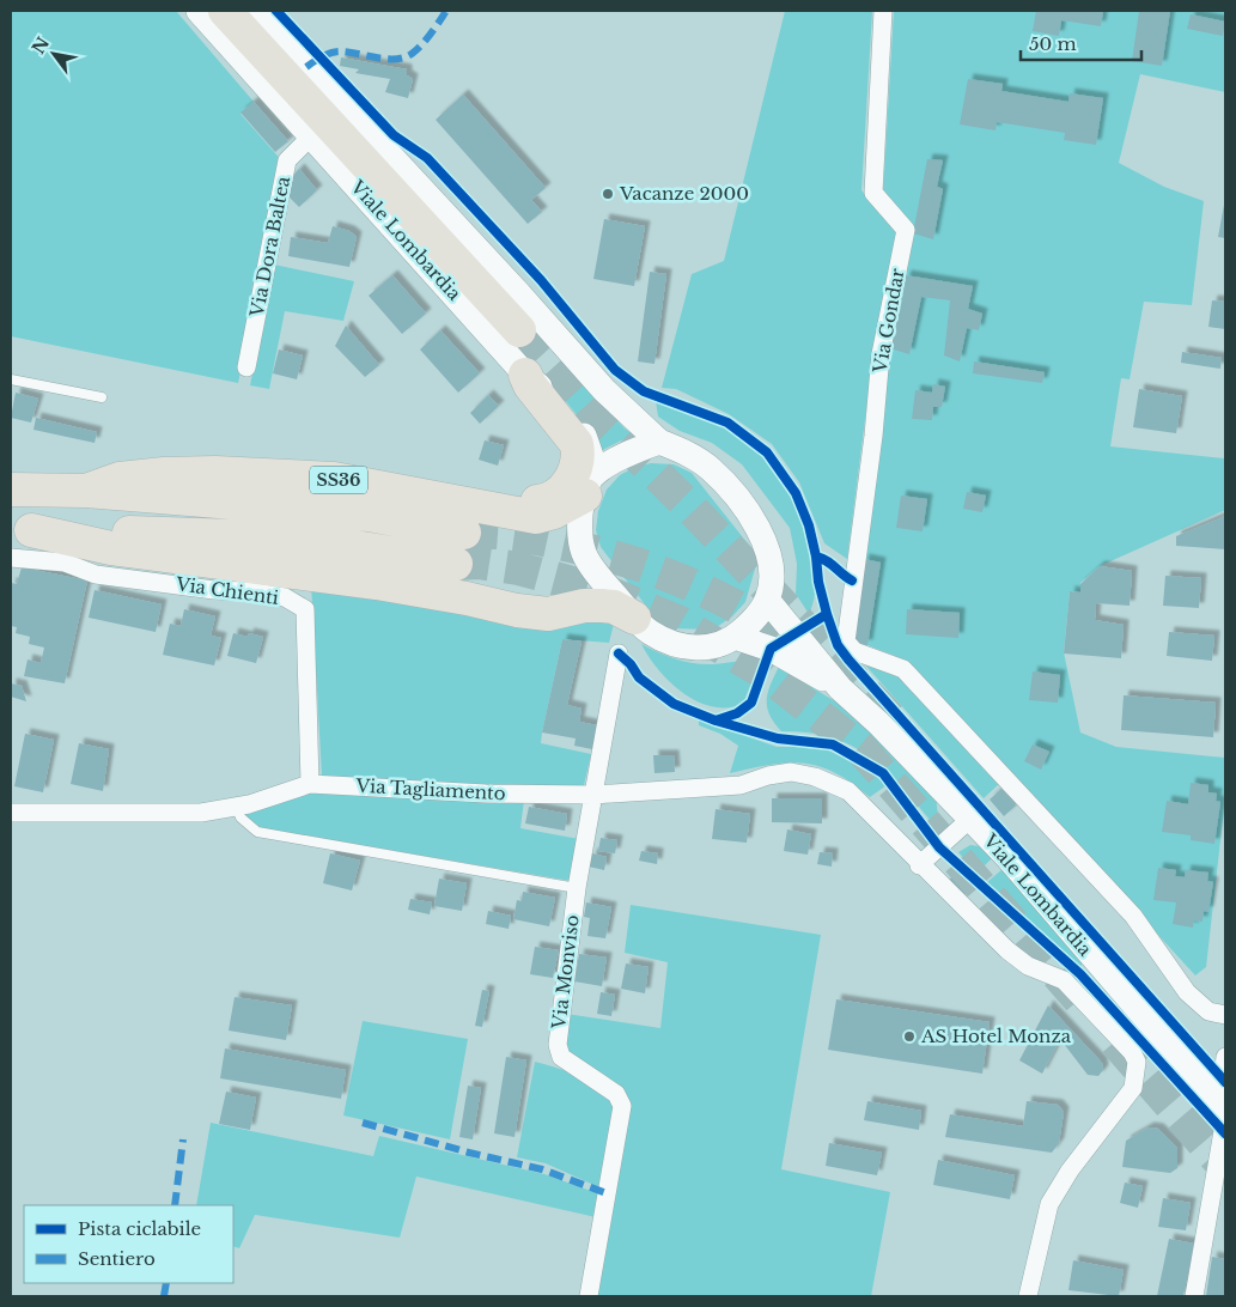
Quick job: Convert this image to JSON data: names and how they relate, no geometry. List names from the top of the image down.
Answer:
{
  "streets": {
    "highway": ["SS36"],
    "main road": ["Viale Lombardia"],
    "street": [
      "Via Dora Baltea",
      "Via Gondar",
      "Via Chienti",
      "Via Tagliamento",
      "Via Monviso"
    ]
  },
  "crossings": [
    ["Viale Lombardia", "Via Dora Baltea"],
    ["Viale Lombardia", "SS36"],
    ["Viale Lombardia", "Via Tagliamento"],
    ["Via Chienti", "Via Tagliamento"],
    ["Via Tagliamento", "Via Monviso"]
  ],
  "places": ["Vacanze 2000", "AS Hotel Monza"],
  "legend": ["Pista ciclabile", "Sentiero"],
  "scale_bar": "50 m",
  "north": "top left"
}
